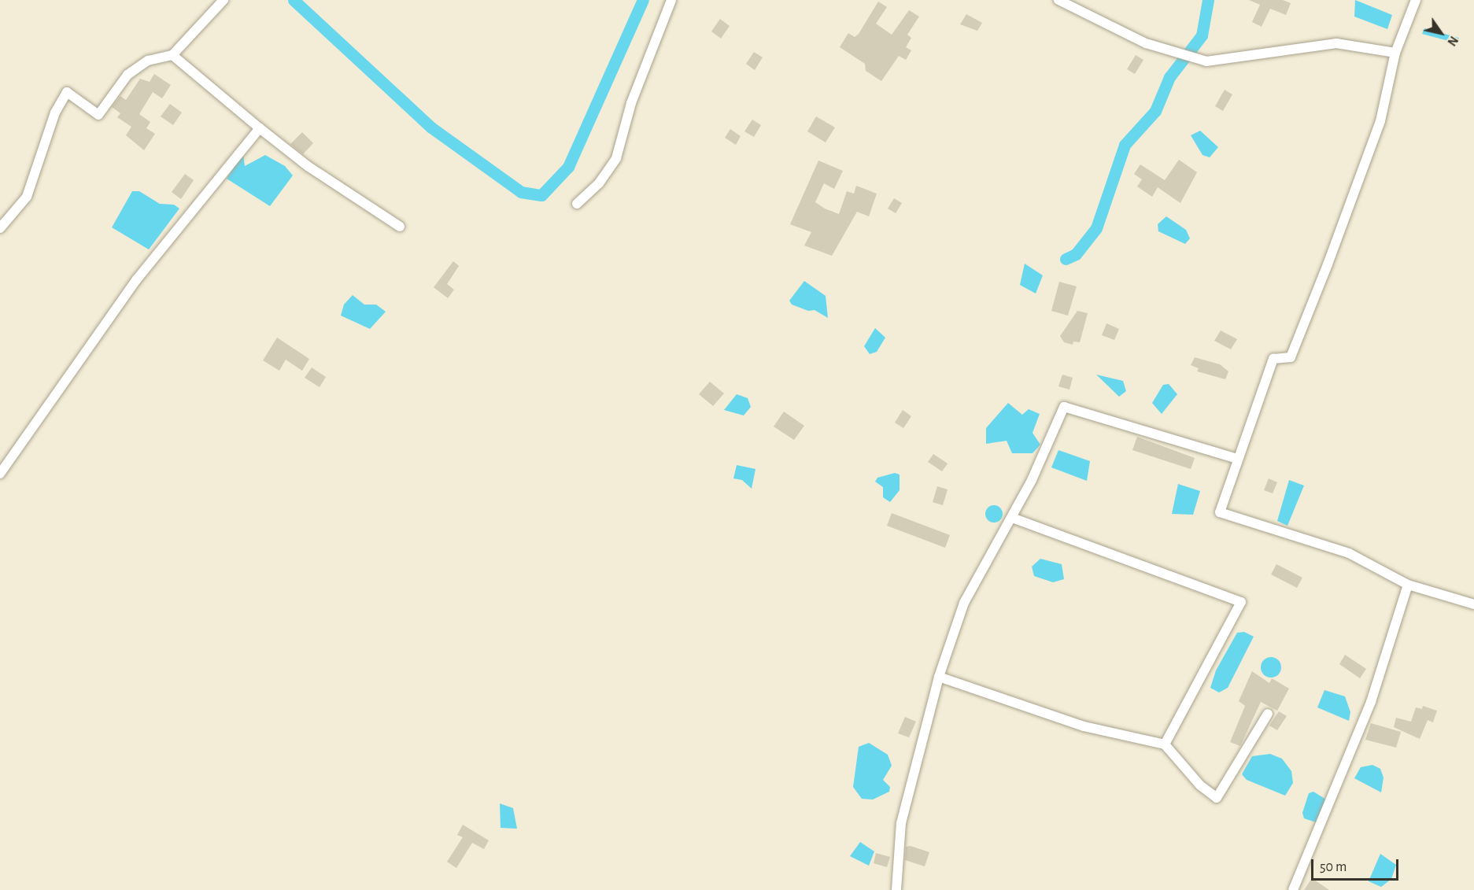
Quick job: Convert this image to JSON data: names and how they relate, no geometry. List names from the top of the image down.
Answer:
{
  "scale_bar": "50 m",
  "north": "bottom right"
}
